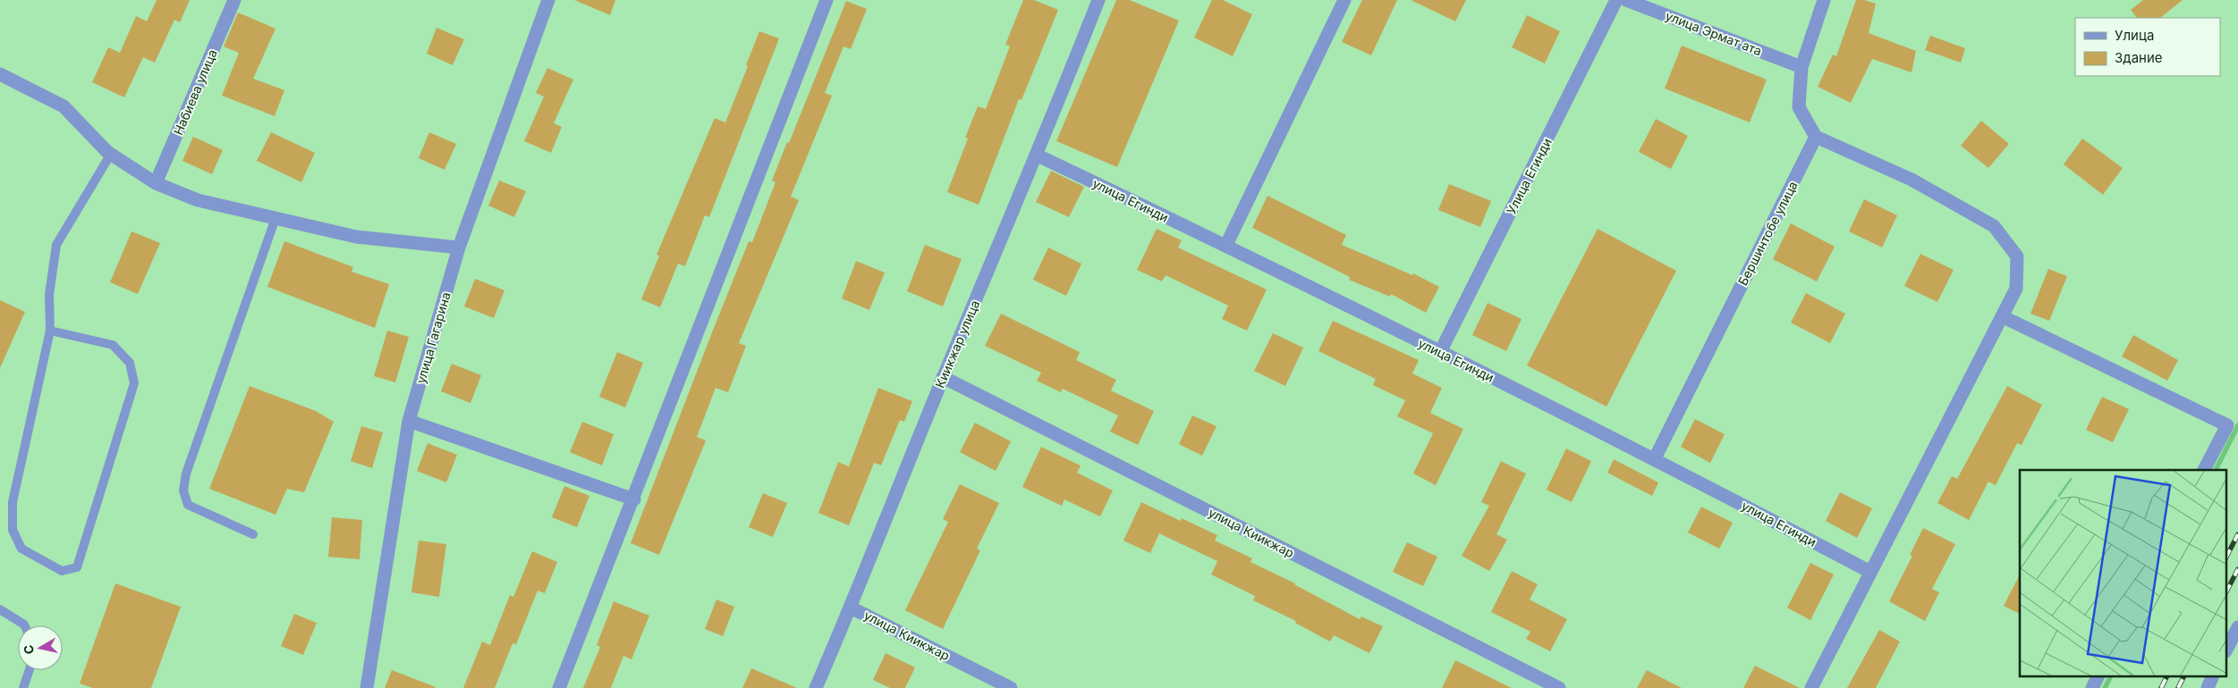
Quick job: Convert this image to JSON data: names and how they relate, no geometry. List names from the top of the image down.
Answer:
{
  "streets": {
    "street": [
      "улица Эрмат ата",
      "Набиева улица",
      "Улица Егинди",
      "улица Егинди",
      "Бершинтобе улица",
      "улица Гагарина",
      "Киикжар улица",
      "улица Киикжар"
    ]
  },
  "crossings": [
    ["Улица Егинди", "улица Егинди"],
    ["улица Егинди", "Бершинтобе улица"],
    ["улица Егинди", "Киикжар улица"],
    ["Киикжар улица", "улица Киикжар"]
  ],
  "legend": ["Улица", "Здание"],
  "north": "left"
}
